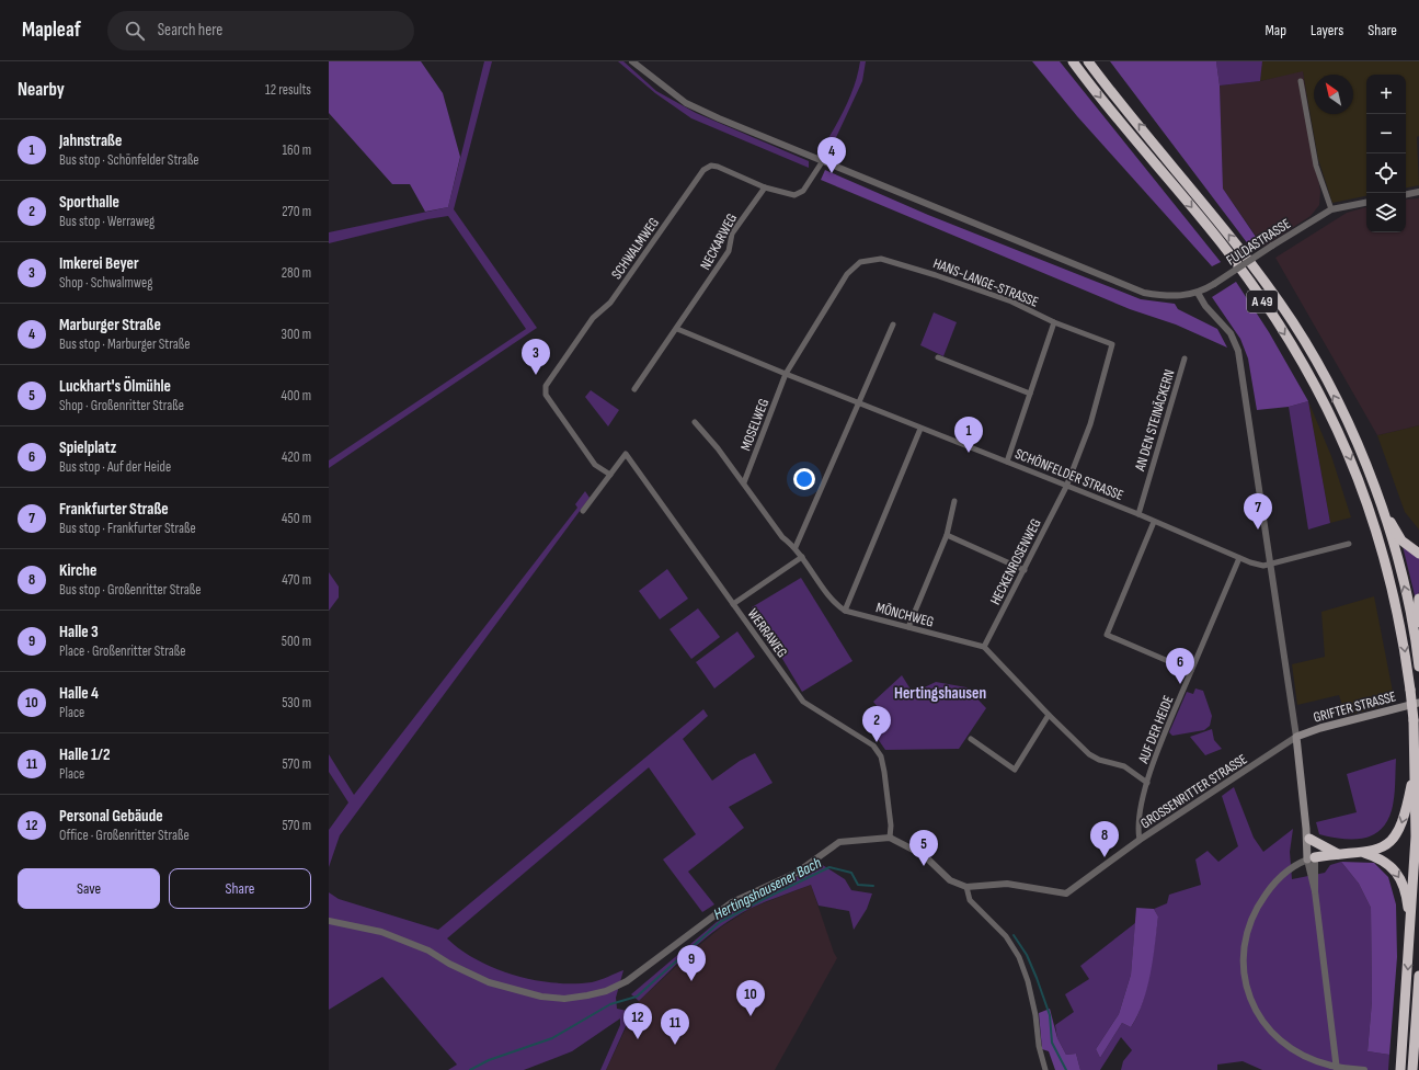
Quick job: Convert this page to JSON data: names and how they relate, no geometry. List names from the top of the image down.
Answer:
{
  "streets": {
    "highway": ["A 49"],
    "main road": ["GRIFTER STRASSE"],
    "street": [
      "NECKARWEG",
      "FULDASTRASSE",
      "SCHWALMWEG",
      "HANS-LANGE-STRASSE",
      "AN DEN STEINÄCKERN",
      "MOSELWEG",
      "SCHÖNFELDER STRASSE",
      "HECKENROSENWEG",
      "MÖNCHWEG",
      "WERRAWEG",
      "AUF DER HEIDE",
      "GROSSENRITTER STRASSE"
    ]
  },
  "crossings": [
    ["NECKARWEG", "SCHWALMWEG"],
    ["NECKARWEG", "SCHÖNFELDER STRASSE"],
    ["SCHWALMWEG", "WERRAWEG"],
    ["HANS-LANGE-STRASSE", "MOSELWEG"],
    ["HANS-LANGE-STRASSE", "SCHÖNFELDER STRASSE"],
    ["HANS-LANGE-STRASSE", "HECKENROSENWEG"],
    ["AN DEN STEINÄCKERN", "SCHÖNFELDER STRASSE"],
    ["MOSELWEG", "SCHÖNFELDER STRASSE"],
    ["MOSELWEG", "MÖNCHWEG"],
    ["SCHÖNFELDER STRASSE", "HECKENROSENWEG"],
    ["SCHÖNFELDER STRASSE", "AUF DER HEIDE"],
    ["HECKENROSENWEG", "MÖNCHWEG"],
    ["WERRAWEG", "GROSSENRITTER STRASSE"],
    ["GRIFTER STRASSE", "GROSSENRITTER STRASSE"],
    ["AUF DER HEIDE", "GROSSENRITTER STRASSE"]
  ],
  "districts": ["Hertingshausen"],
  "water": ["Hertingshausener Bach"],
  "north": "top left",
  "page": {
    "header": "Mapleaf",
    "search": "Search here",
    "nav": ["Map", "Layers", "Share"],
    "heading": ["Nearby", "12 results"],
    "map_buttons": ["+", "−"],
    "list": [
      {
        "mark": "1",
        "name": "Jahnstraße",
        "note": "Bus stop · Schönfelder Straße",
        "value": "160 m"
      },
      {
        "mark": "2",
        "name": "Sporthalle",
        "note": "Bus stop · Werraweg",
        "value": "270 m"
      },
      {
        "mark": "3",
        "name": "Imkerei Beyer",
        "note": "Shop · Schwalmweg",
        "value": "280 m"
      },
      {
        "mark": "4",
        "name": "Marburger Straße",
        "note": "Bus stop · Marburger Straße",
        "value": "300 m"
      },
      {
        "mark": "5",
        "name": "Luckhart's Ölmühle",
        "note": "Shop · Großenritter Straße",
        "value": "400 m"
      },
      {
        "mark": "6",
        "name": "Spielplatz",
        "note": "Bus stop · Auf der Heide",
        "value": "420 m"
      },
      {
        "mark": "7",
        "name": "Frankfurter Straße",
        "note": "Bus stop · Frankfurter Straße",
        "value": "450 m"
      },
      {
        "mark": "8",
        "name": "Kirche",
        "note": "Bus stop · Großenritter Straße",
        "value": "470 m"
      },
      {
        "mark": "9",
        "name": "Halle 3",
        "note": "Place · Großenritter Straße",
        "value": "500 m"
      },
      {
        "mark": "10",
        "name": "Halle 4",
        "note": "Place",
        "value": "530 m"
      },
      {
        "mark": "11",
        "name": "Halle 1/2",
        "note": "Place",
        "value": "570 m"
      },
      {
        "mark": "12",
        "name": "Personal Gebäude",
        "note": "Office · Großenritter Straße",
        "value": "570 m"
      }
    ],
    "pins": [
      "4",
      "3",
      "1",
      "7",
      "6",
      "2",
      "8",
      "5",
      "9",
      "10",
      "12",
      "11"
    ],
    "buttons": ["Save", "Share"]
  }
}
